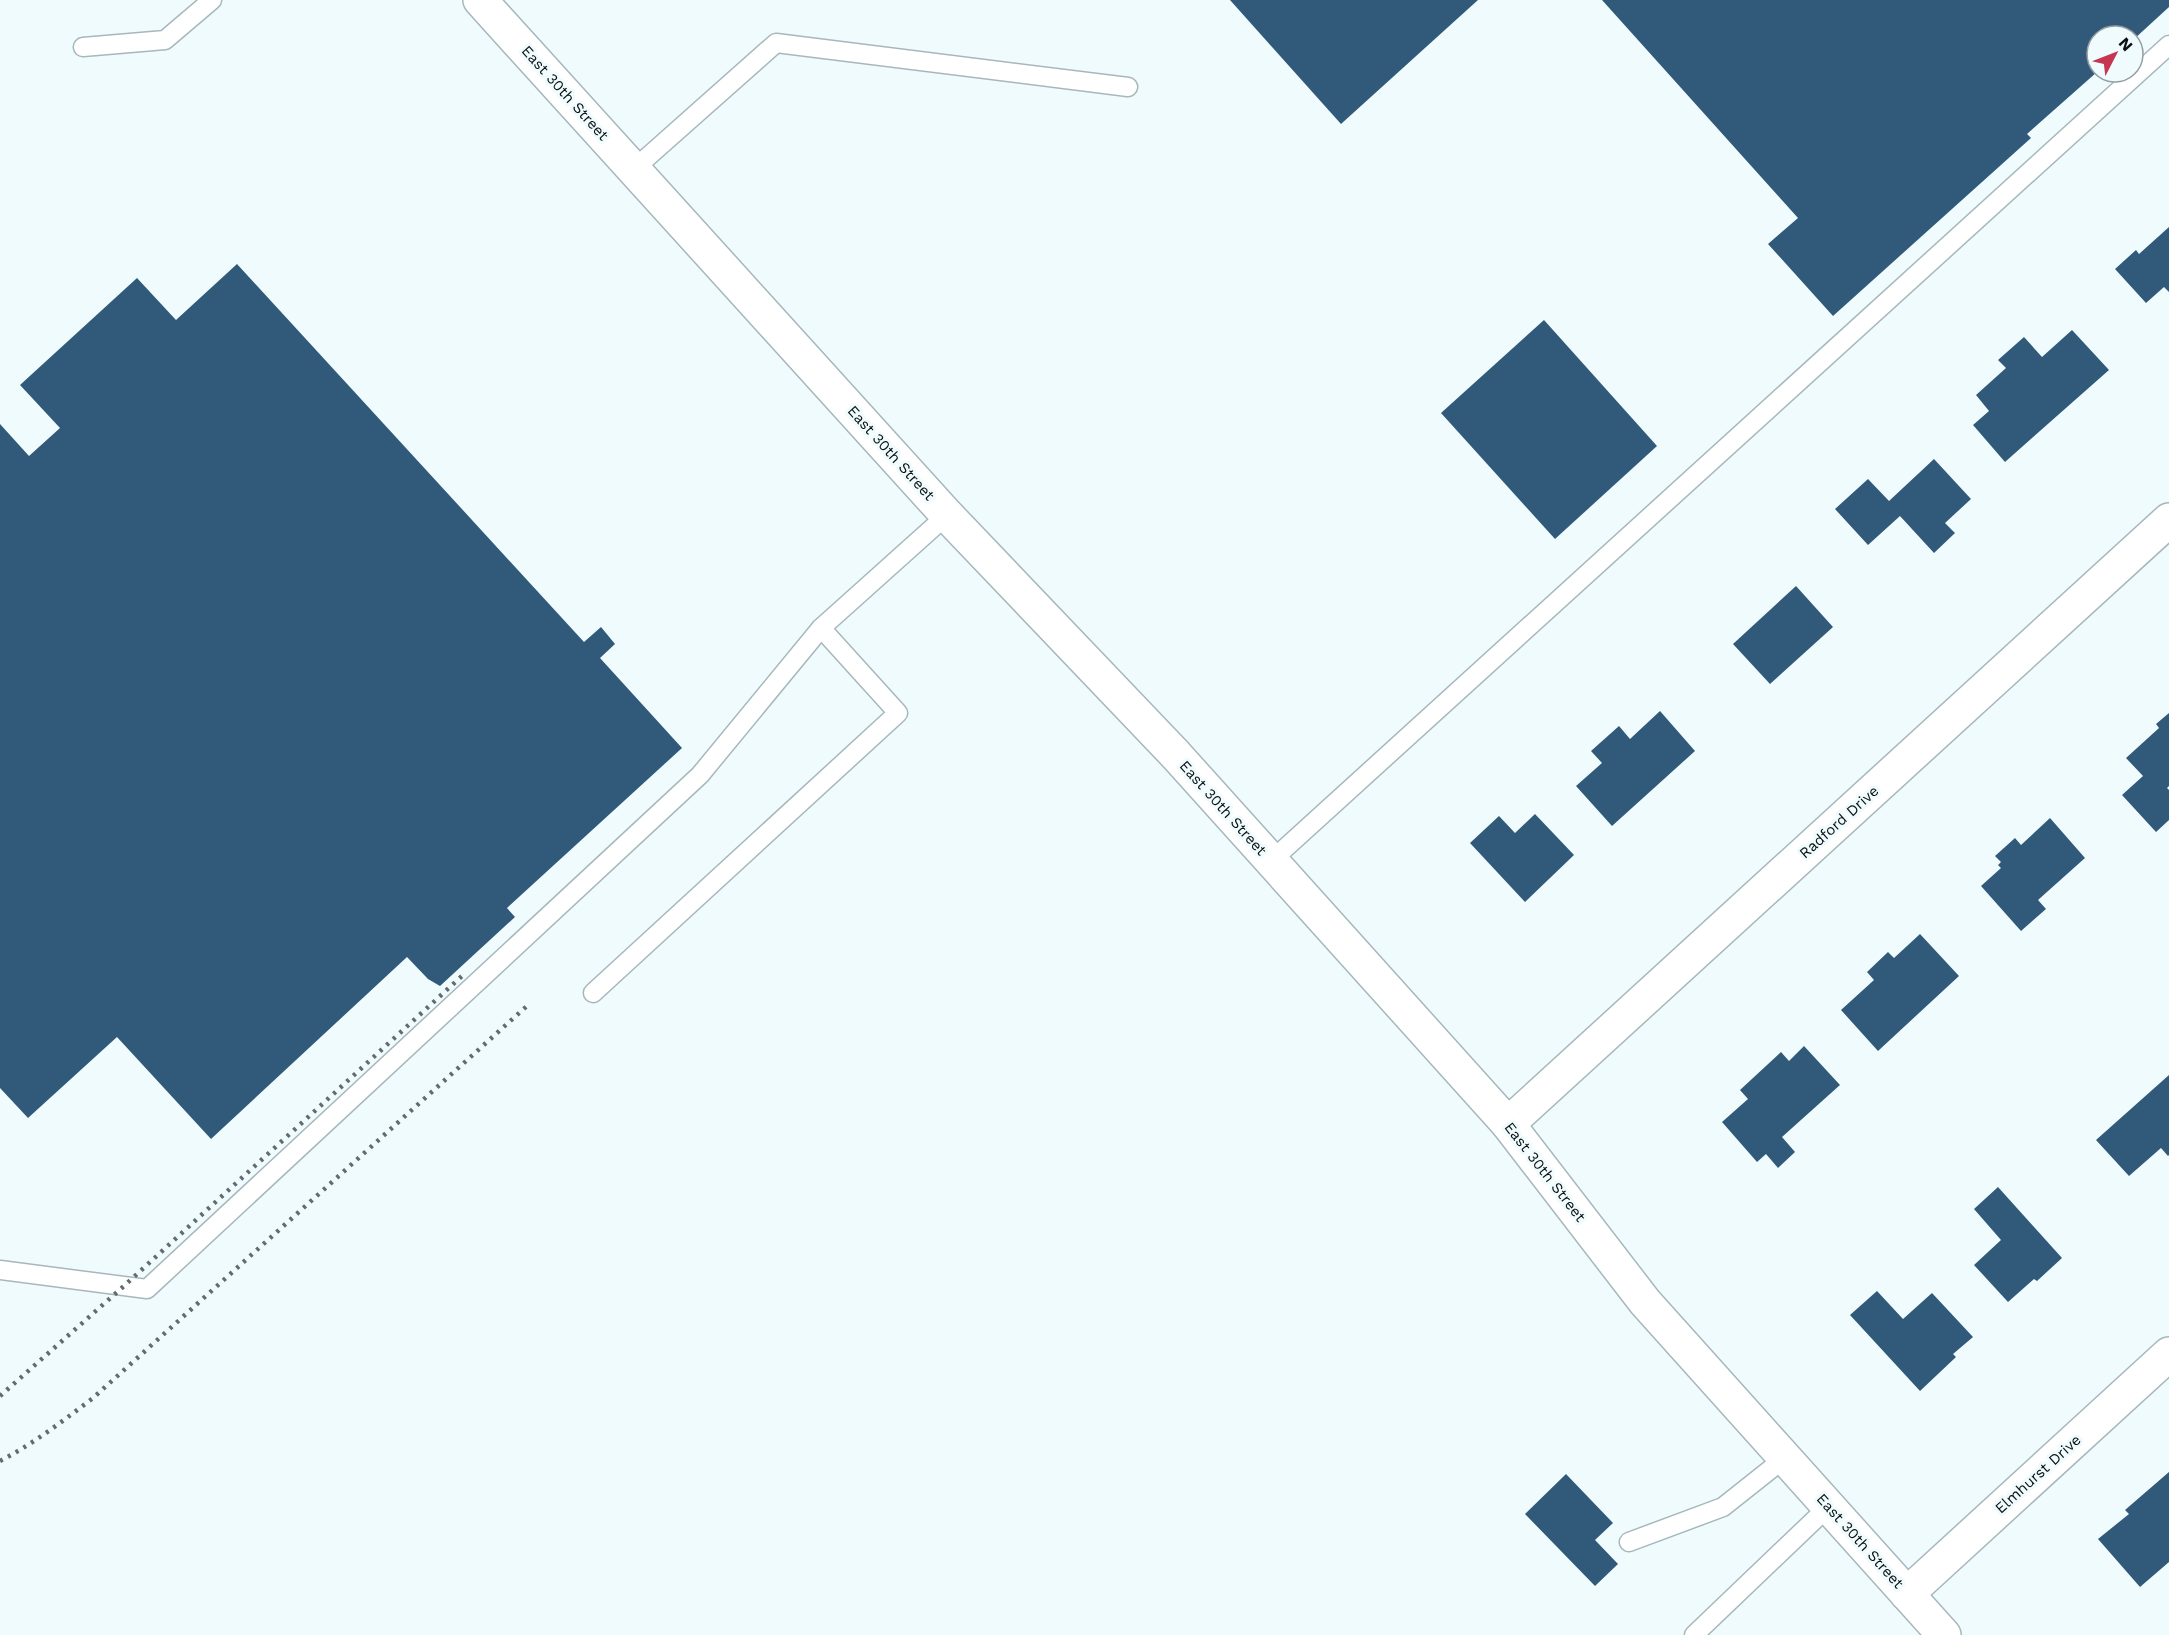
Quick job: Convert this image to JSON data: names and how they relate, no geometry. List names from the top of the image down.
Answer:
{
  "streets": {
    "main road": ["East 30th Street", "Radford Drive", "Elmhurst Drive"]
  },
  "crossings": [
    ["East 30th Street", "Radford Drive"],
    ["East 30th Street", "Elmhurst Drive"]
  ],
  "north": "top right"
}
